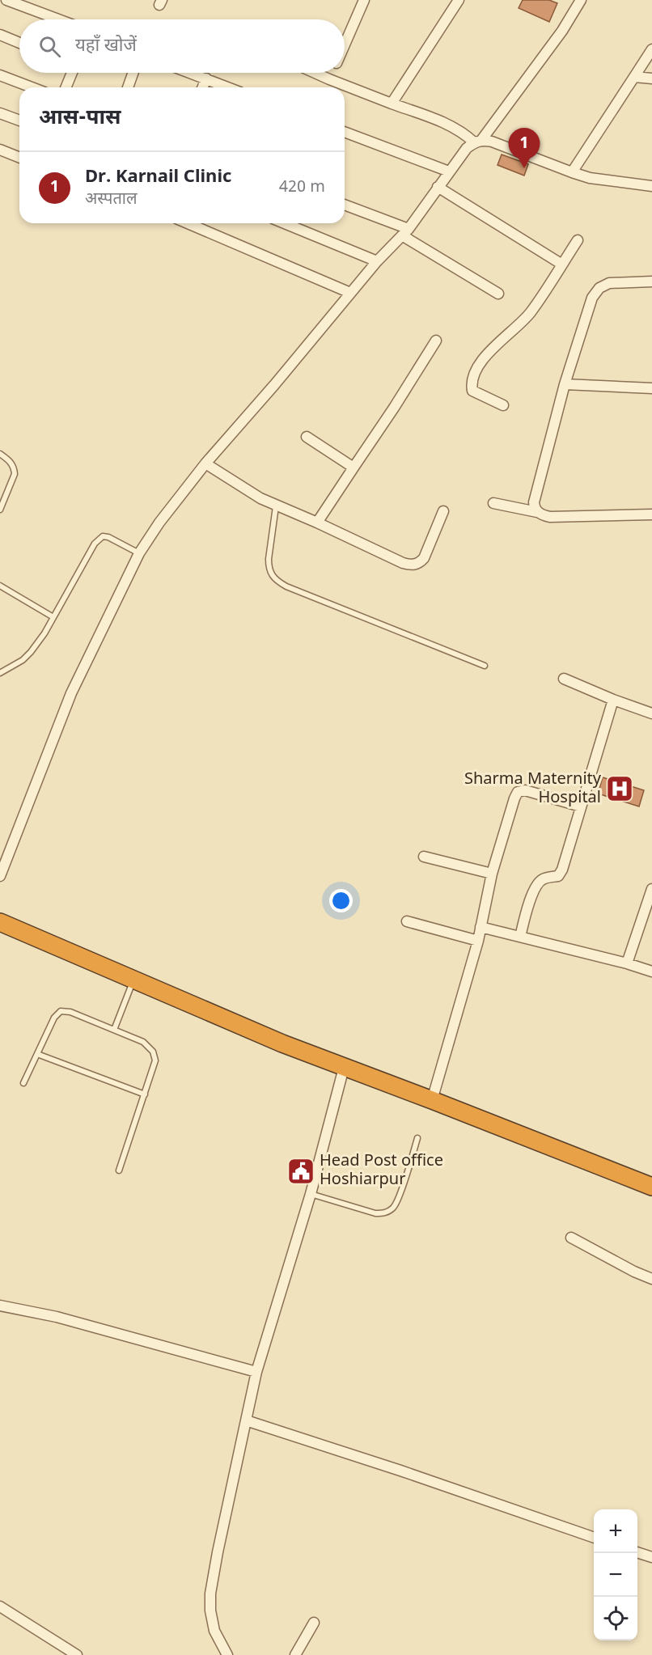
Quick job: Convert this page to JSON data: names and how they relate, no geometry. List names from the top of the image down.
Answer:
{
  "places": {
    "hospital": ["Sharma Maternity Hospital"],
    "public building": ["Head Post office Hoshiarpur"]
  },
  "page": {
    "search": "यहाँ खोजें",
    "heading": "आस-पास",
    "pins": "1",
    "list": [
      {
        "mark": "1",
        "name": "Dr. Karnail Clinic",
        "note": "अस्पताल",
        "value": "420 m"
      }
    ],
    "map_buttons": ["+", "−"]
  }
}
